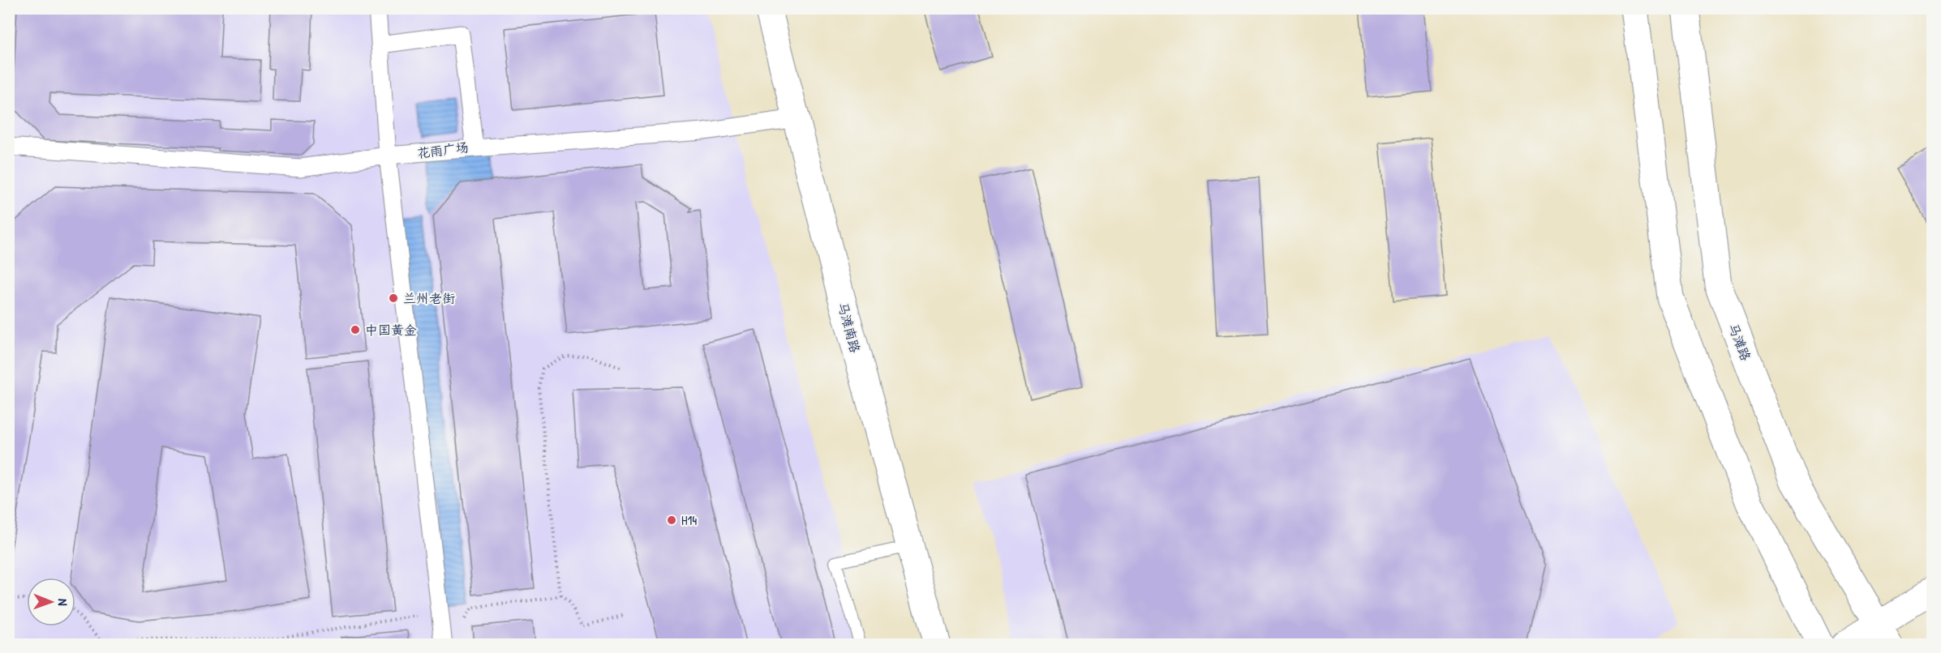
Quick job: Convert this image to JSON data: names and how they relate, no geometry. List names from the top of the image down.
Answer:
{
  "streets": {
    "main road": ["马滩南路", "马滩路"],
    "street": ["花雨广场"]
  },
  "places": ["兰州老街", "中国黄金", "H14"],
  "north": "right"
}
